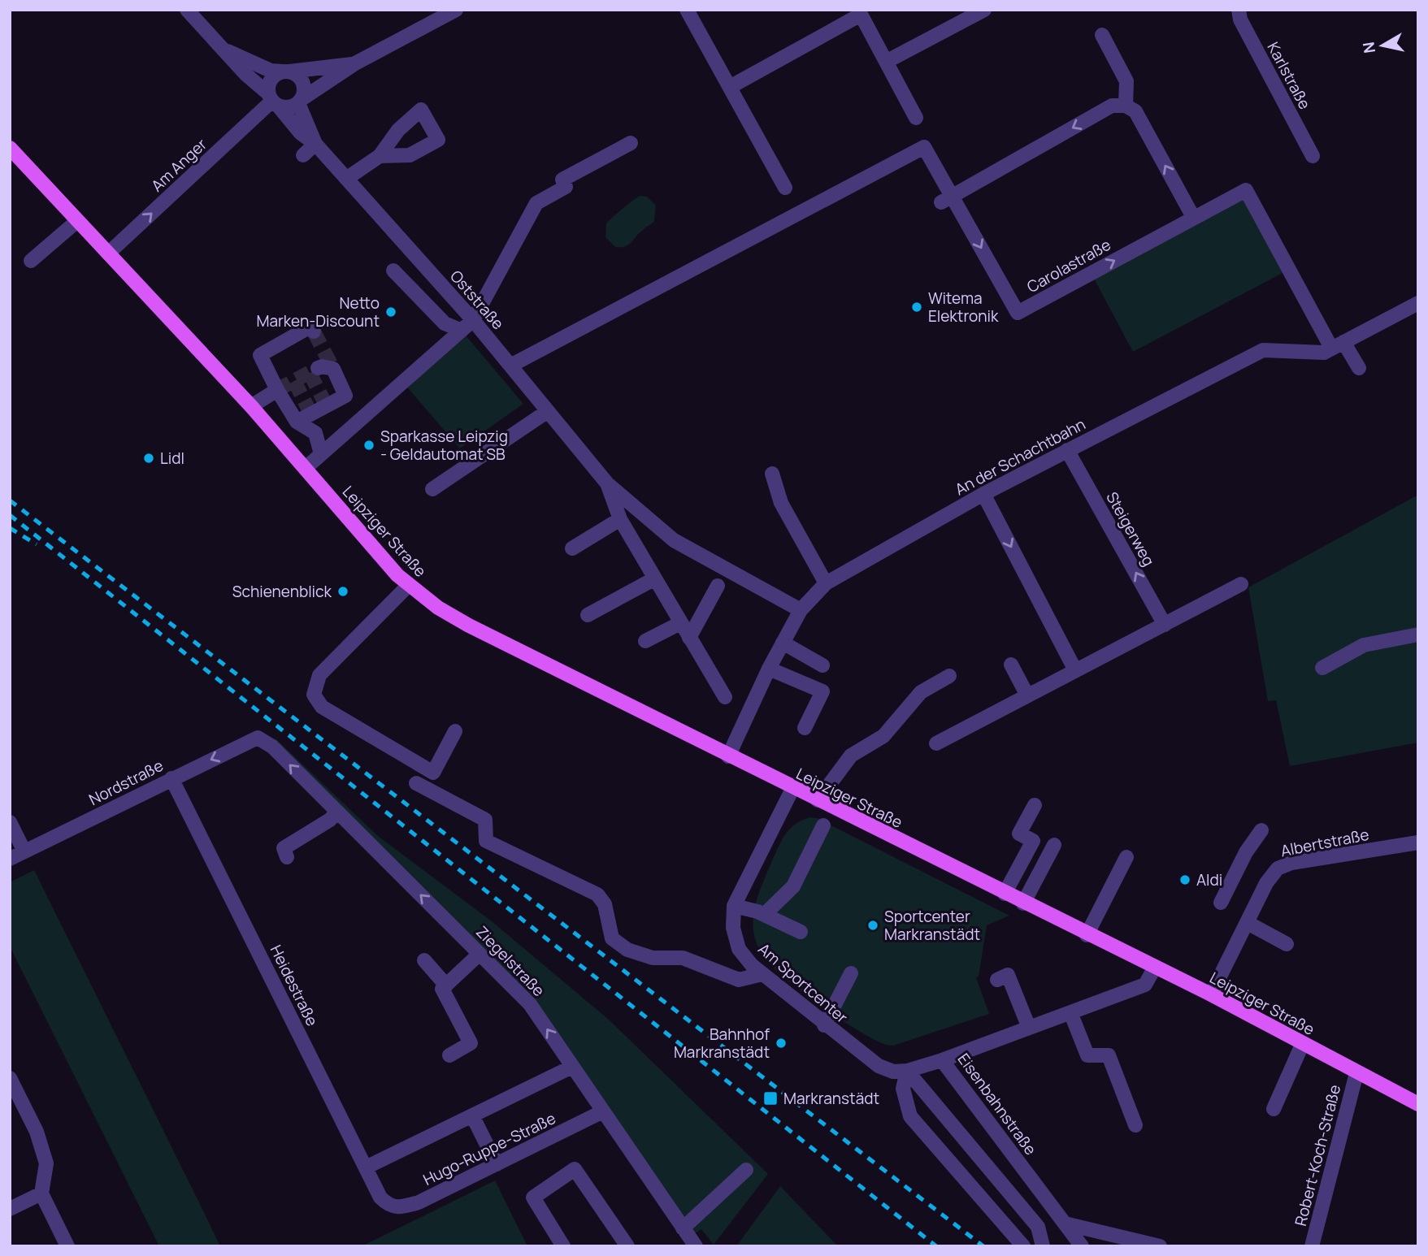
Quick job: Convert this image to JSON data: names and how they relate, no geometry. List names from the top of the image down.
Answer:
{
  "streets": {
    "main road": ["Leipziger Straße"],
    "street": [
      "Karlstraße",
      "Am Anger",
      "Carolastraße",
      "Oststraße",
      "An der Schachtbahn",
      "Steigerweg",
      "Nordstraße",
      "Albertstraße",
      "Ziegelstraße",
      "Am Sportcenter",
      "Heidestraße",
      "Eisenbahnstraße",
      "Hugo-Ruppe-Straße",
      "Robert-Koch-Straße"
    ]
  },
  "crossings": [
    ["Am Anger", "Oststraße"],
    ["Am Anger", "Leipziger Straße"],
    ["Carolastraße", "An der Schachtbahn"],
    ["Oststraße", "An der Schachtbahn"],
    ["An der Schachtbahn", "Steigerweg"],
    ["An der Schachtbahn", "Leipziger Straße"],
    ["Leipziger Straße", "Albertstraße"],
    ["Leipziger Straße", "Am Sportcenter"],
    ["Leipziger Straße", "Eisenbahnstraße"],
    ["Leipziger Straße", "Robert-Koch-Straße"],
    ["Nordstraße", "Ziegelstraße"],
    ["Nordstraße", "Heidestraße"],
    ["Ziegelstraße", "Hugo-Ruppe-Straße"],
    ["Am Sportcenter", "Eisenbahnstraße"],
    ["Heidestraße", "Hugo-Ruppe-Straße"]
  ],
  "one_way": ["Am Anger", "Ziegelstraße"],
  "places": {
    "other": [
      "Witema Elektronik",
      "Netto Marken-Discount",
      "Sparkasse Leipzig - Geldautomat SB",
      "Lidl",
      "Schienenblick",
      "Aldi",
      "Sportcenter Markranstädt",
      "Bahnhof Markranstädt"
    ],
    "transit": ["Markranstädt"]
  },
  "north": "left"
}
